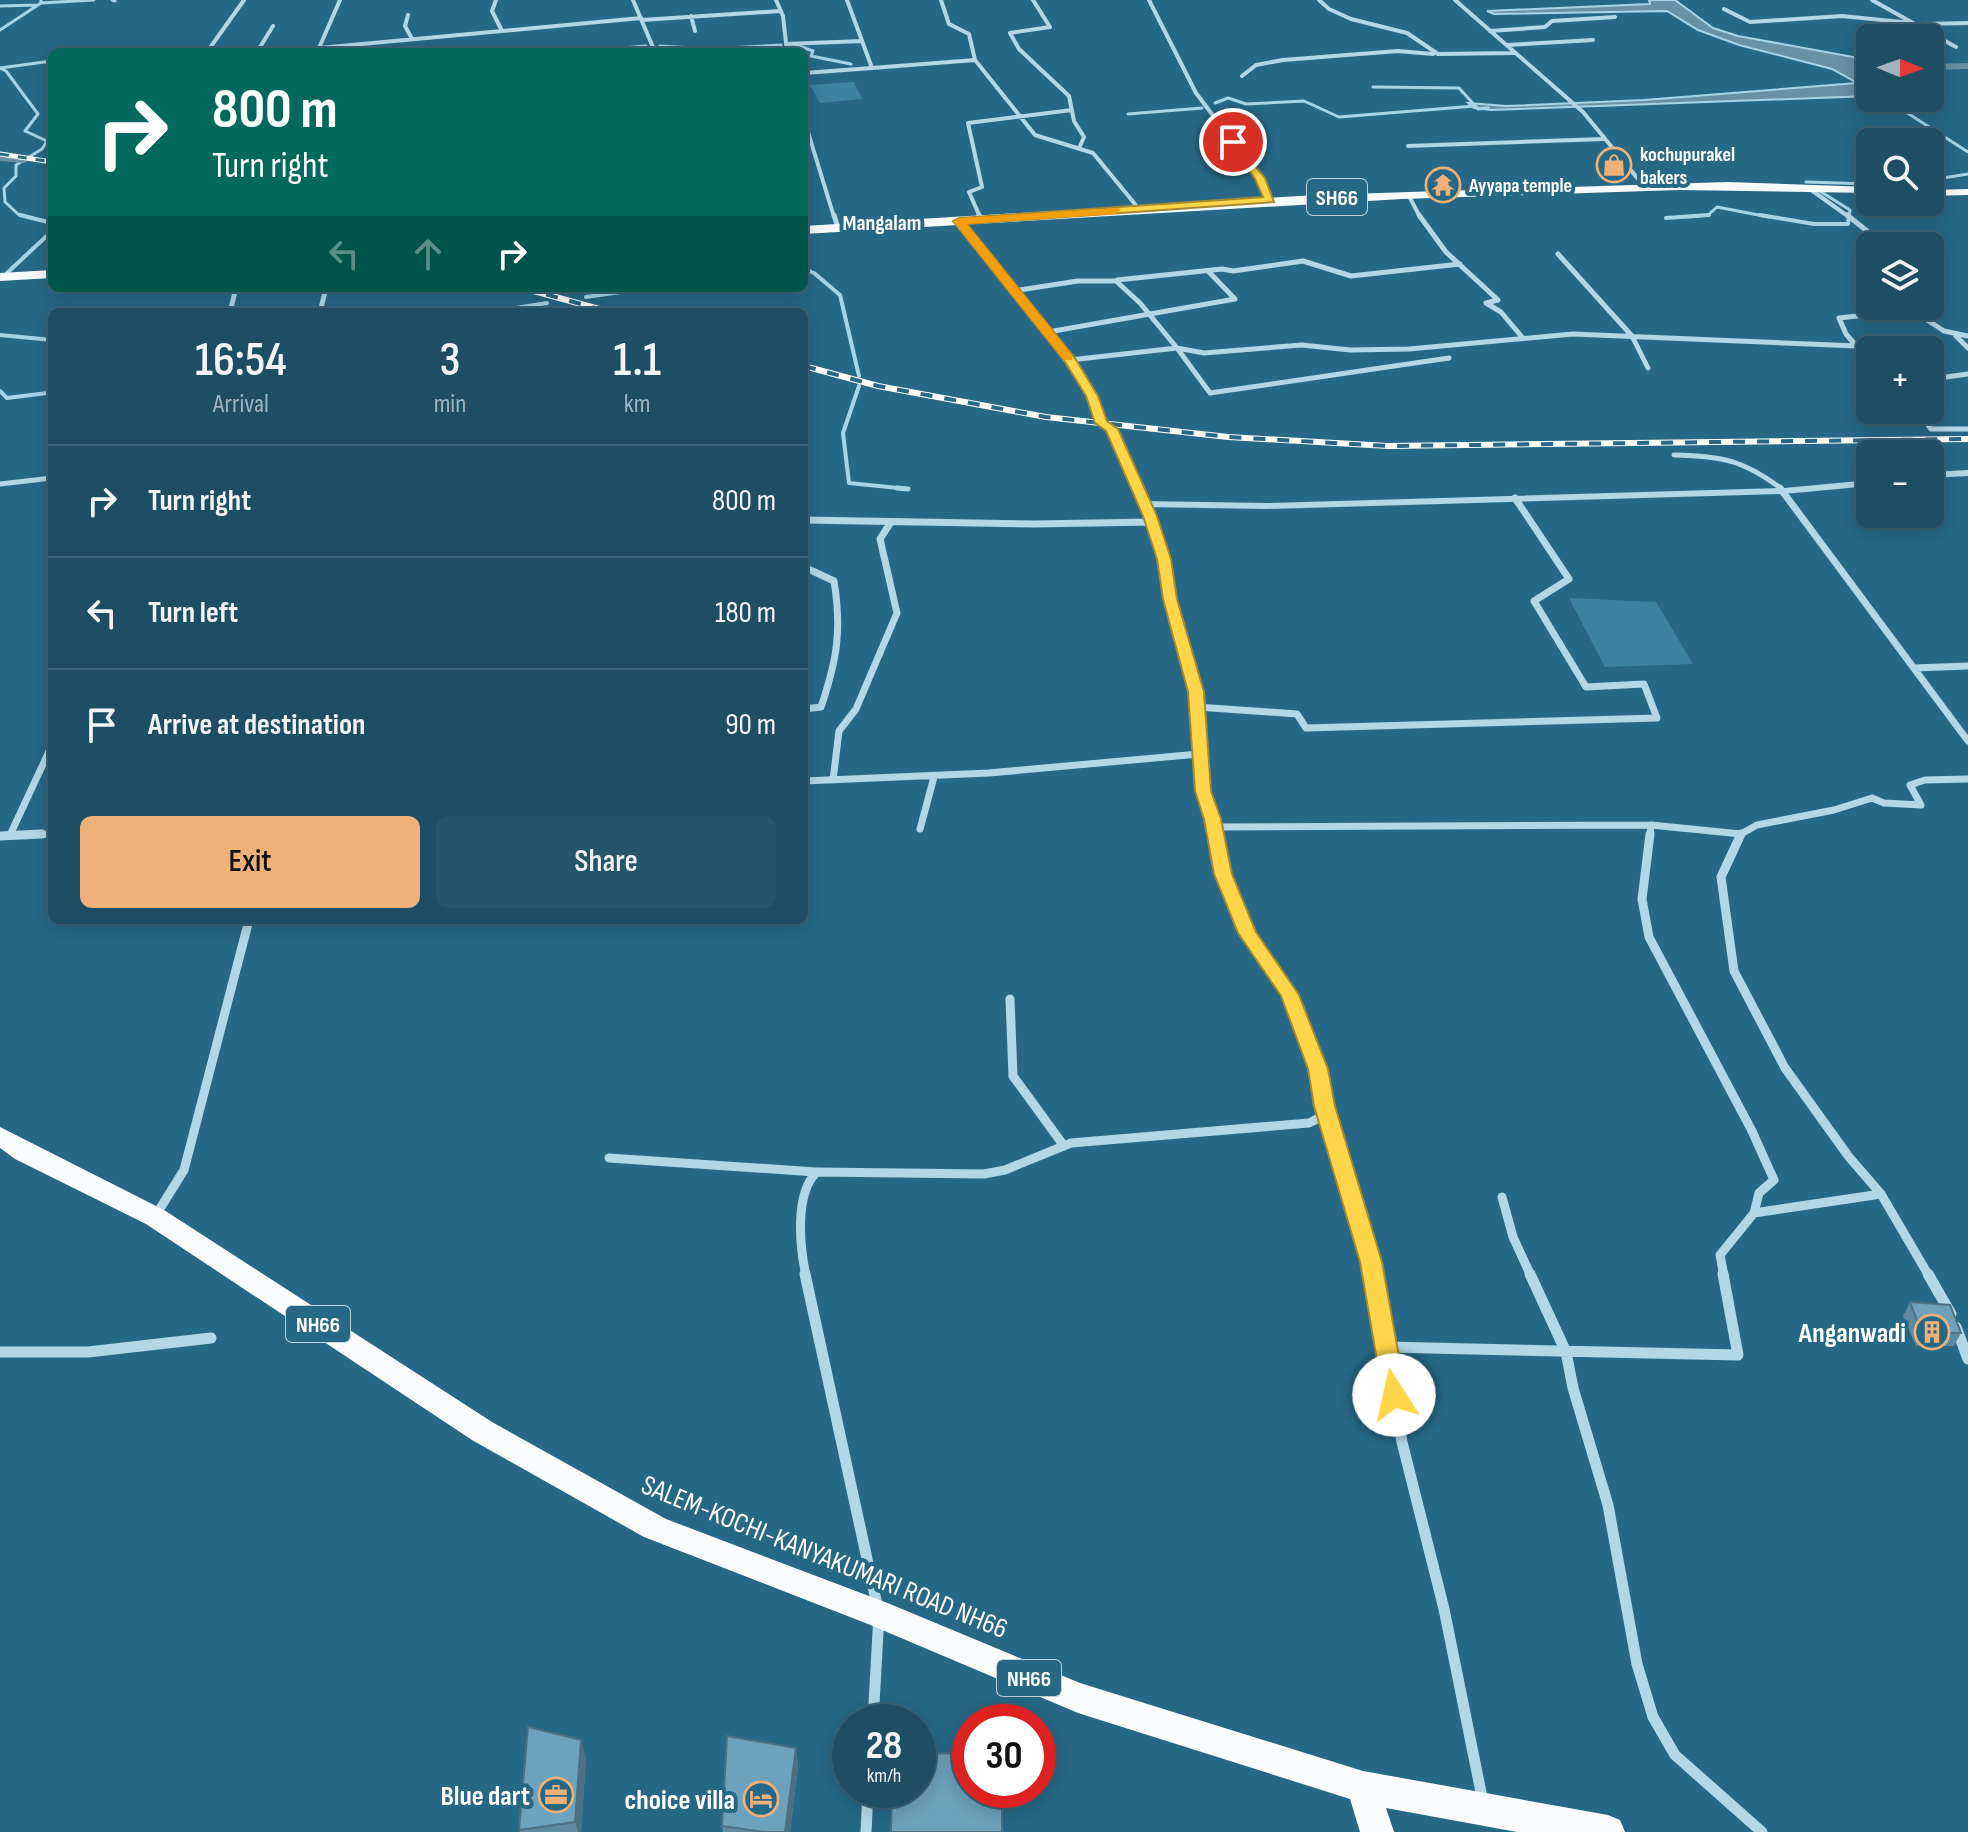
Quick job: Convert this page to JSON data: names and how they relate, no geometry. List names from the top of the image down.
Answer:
{
  "streets": {
    "highway": ["NH66", "SALEM-KOCHI-KANYAKUMARI ROAD NH66"],
    "main road": ["SH66"]
  },
  "districts": ["Mangalam"],
  "places": {
    "shop": ["kochupurakel bakers"],
    "temple": ["Ayyapa temple"],
    "building": ["Anganwadi"],
    "office": ["Blue dart"],
    "hotel": ["choice villa"]
  },
  "north": "right",
  "page": {
    "map_buttons": ["+", "−"],
    "turn": ["800 m", "Turn right"],
    "eta": [
      "16:54",
      "Arrival",
      "3",
      "min",
      "1.1",
      "km"
    ],
    "list": [
      {
        "name": "Turn right",
        "value": "800 m"
      },
      {
        "name": "Turn left",
        "value": "180 m"
      },
      {
        "name": "Arrive at destination",
        "value": "90 m"
      }
    ],
    "buttons": ["Exit", "Share"],
    "speed": "28 km/h",
    "limit": "30"
  }
}
